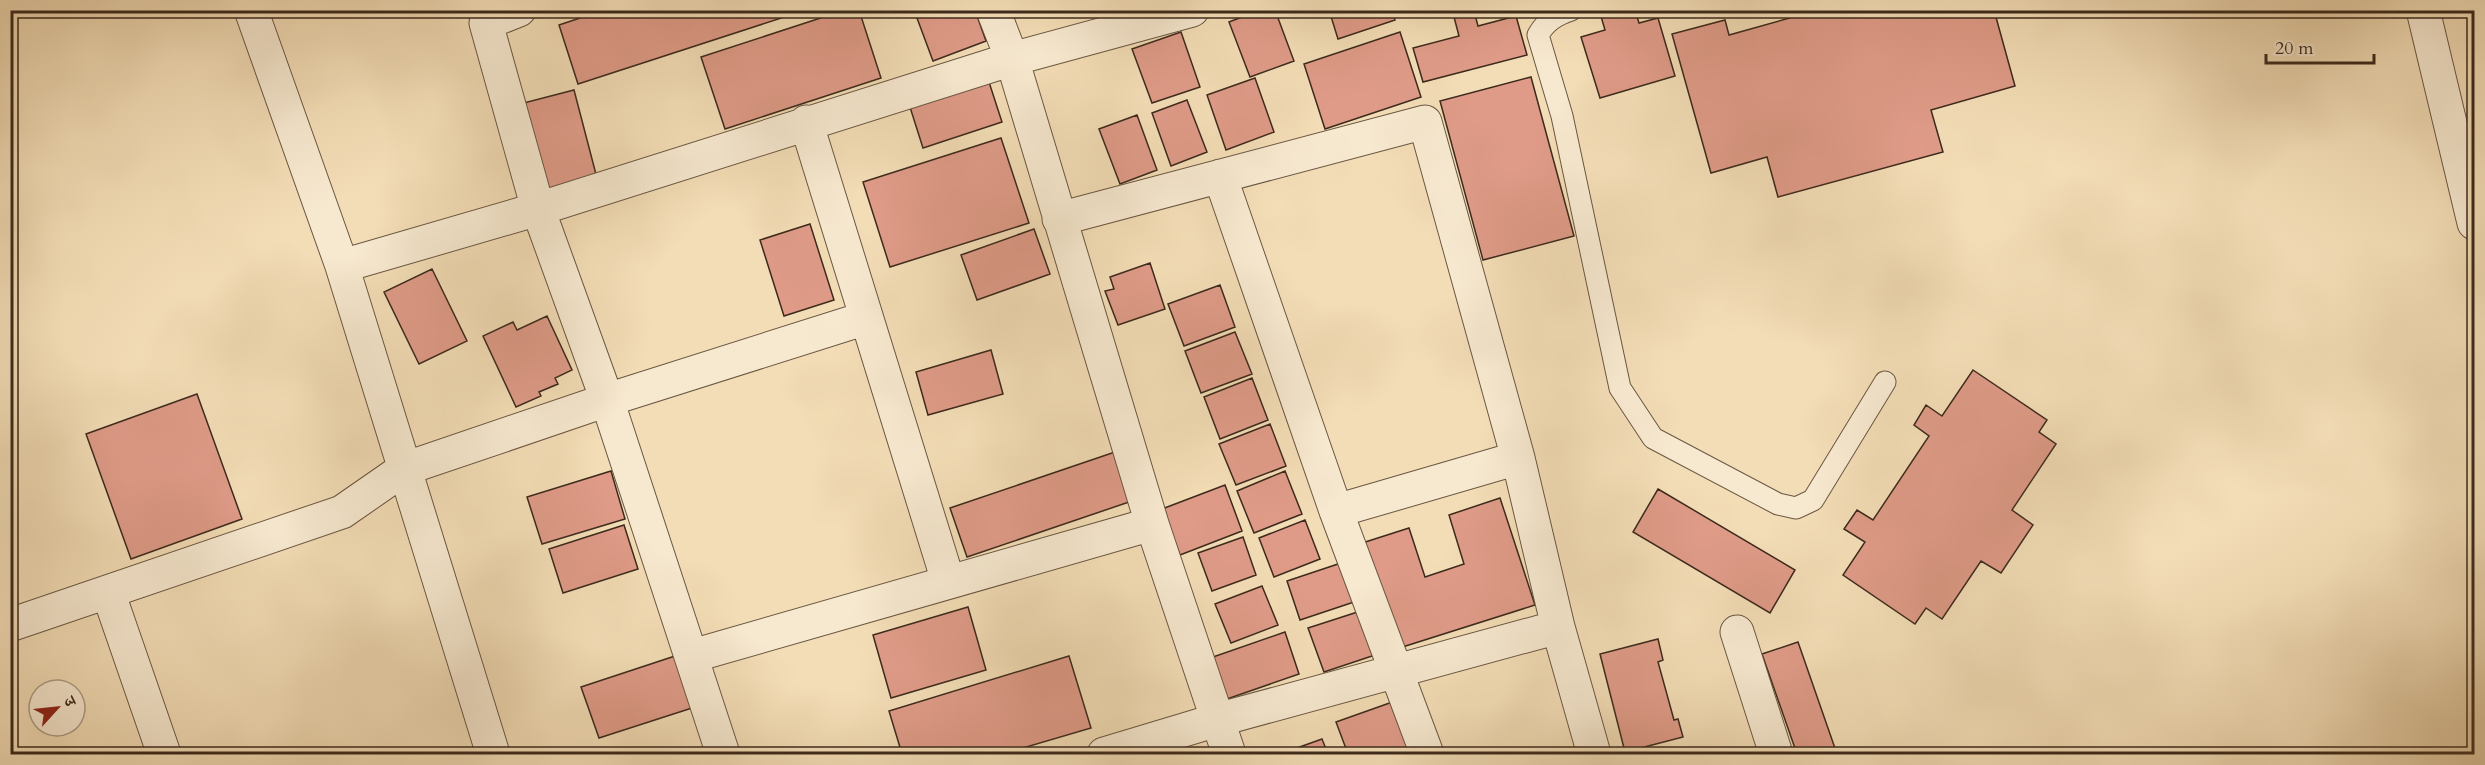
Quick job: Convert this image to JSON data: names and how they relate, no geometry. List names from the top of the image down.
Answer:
{
  "scale_bar": "20 m",
  "north": "top right"
}
